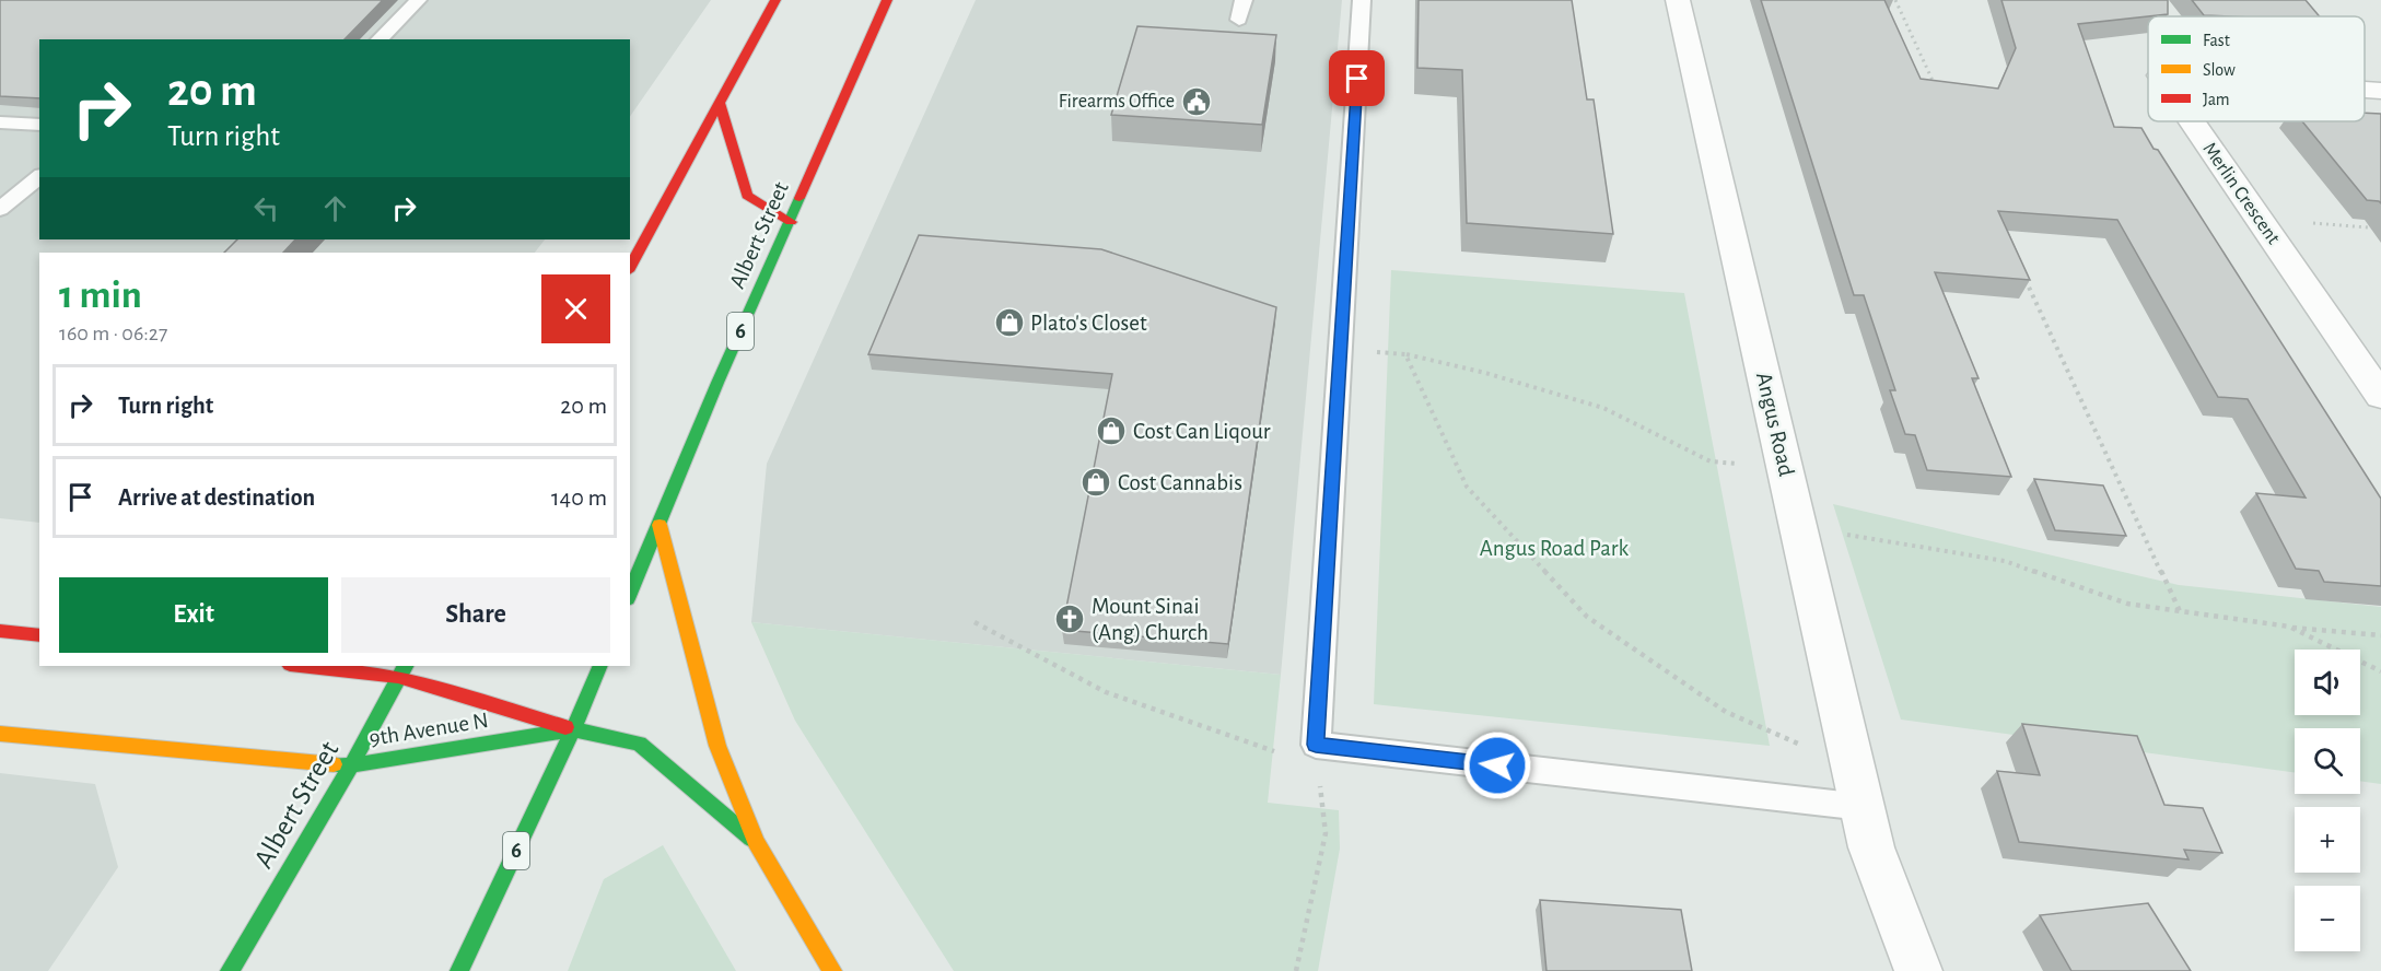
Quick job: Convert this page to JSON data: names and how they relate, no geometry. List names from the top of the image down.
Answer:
{
  "streets": {
    "main road": ["Albert Street", "6", "9th Avenue N"],
    "street": ["Merlin Crescent", "Angus Road"]
  },
  "crossings": [
    ["Albert Street", "9th Avenue N"],
    ["6", "9th Avenue N"]
  ],
  "parks": ["Angus Road Park"],
  "places": {
    "public building": ["Firearms Office"],
    "shop": ["Plato's Closet", "Cost Can Liqour", "Cost Cannabis"],
    "church": ["Mount Sinai (Ang) Church"]
  },
  "legend": ["Fast", "Slow", "Jam"],
  "page": {
    "turn": ["20 m", "Turn right"],
    "heading": ["1 min", "160 m · 06:27"],
    "list": [
      {
        "name": "Turn right",
        "value": "20 m"
      },
      {
        "name": "Arrive at destination",
        "value": "140 m"
      }
    ],
    "buttons": ["Exit", "Share"],
    "map_buttons": ["+", "−"]
  }
}
